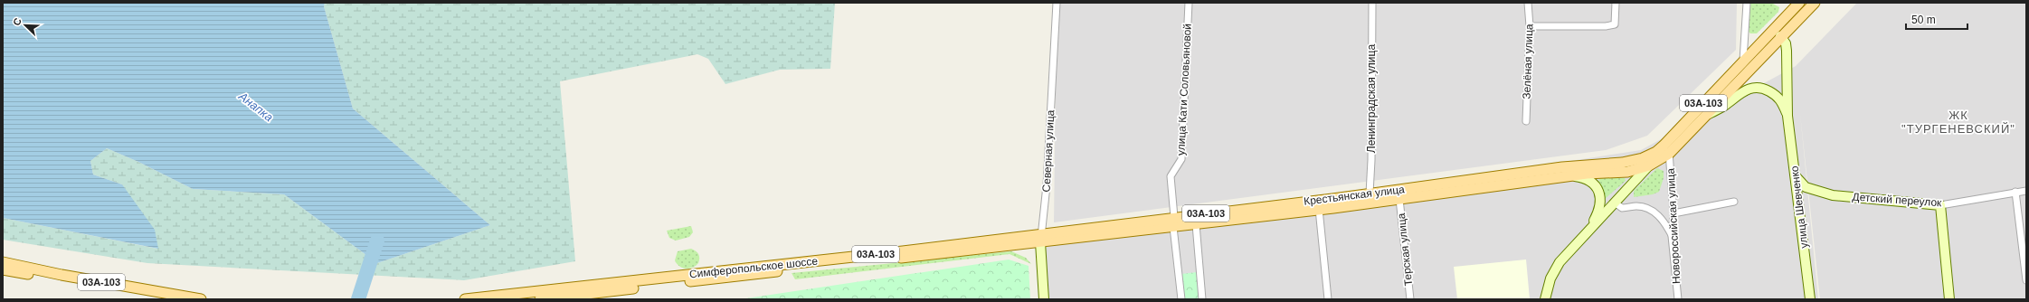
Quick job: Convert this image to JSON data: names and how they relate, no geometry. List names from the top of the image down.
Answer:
{
  "streets": {
    "main road": ["03А-103", "Крестьянская улица", "Симферопольское шоссе"],
    "street": [
      "Зелёная улица",
      "улица Кати Соловьяновой",
      "Ленинградская улица",
      "Северная улица",
      "Детский переулок",
      "улица Шевченко",
      "Новороссийская улица",
      "Терская улица"
    ]
  },
  "crossings": [
    ["улица Кати Соловьяновой", "Крестьянская улица"],
    ["Ленинградская улица", "Крестьянская улица"],
    ["Северная улица", "Крестьянская улица"],
    ["Северная улица", "Симферопольское шоссе"],
    ["Крестьянская улица", "улица Шевченко"],
    ["Крестьянская улица", "Новороссийская улица"],
    ["Крестьянская улица", "Терская улица"],
    ["Крестьянская улица", "Симферопольское шоссе"],
    ["Детский переулок", "улица Шевченко"]
  ],
  "districts": ["ЖК \"ТУРГЕНЕВСКИЙ\""],
  "water": ["Анапка"],
  "scale_bar": "50 m",
  "north": "top left"
}
